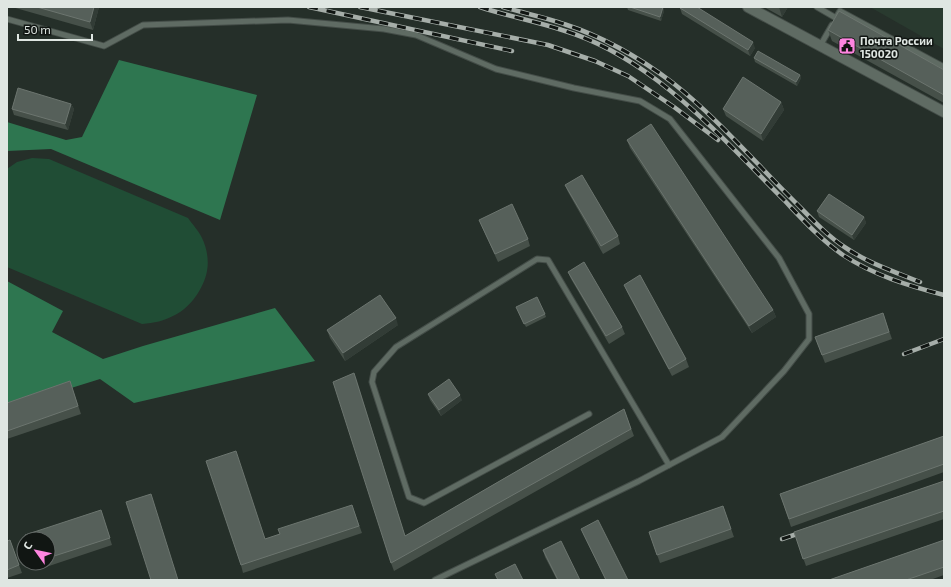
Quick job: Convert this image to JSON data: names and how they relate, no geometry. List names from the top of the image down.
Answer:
{
  "places": {
    "public building": ["Почта России 150020"]
  },
  "scale_bar": "50 m",
  "north": "top left"
}
